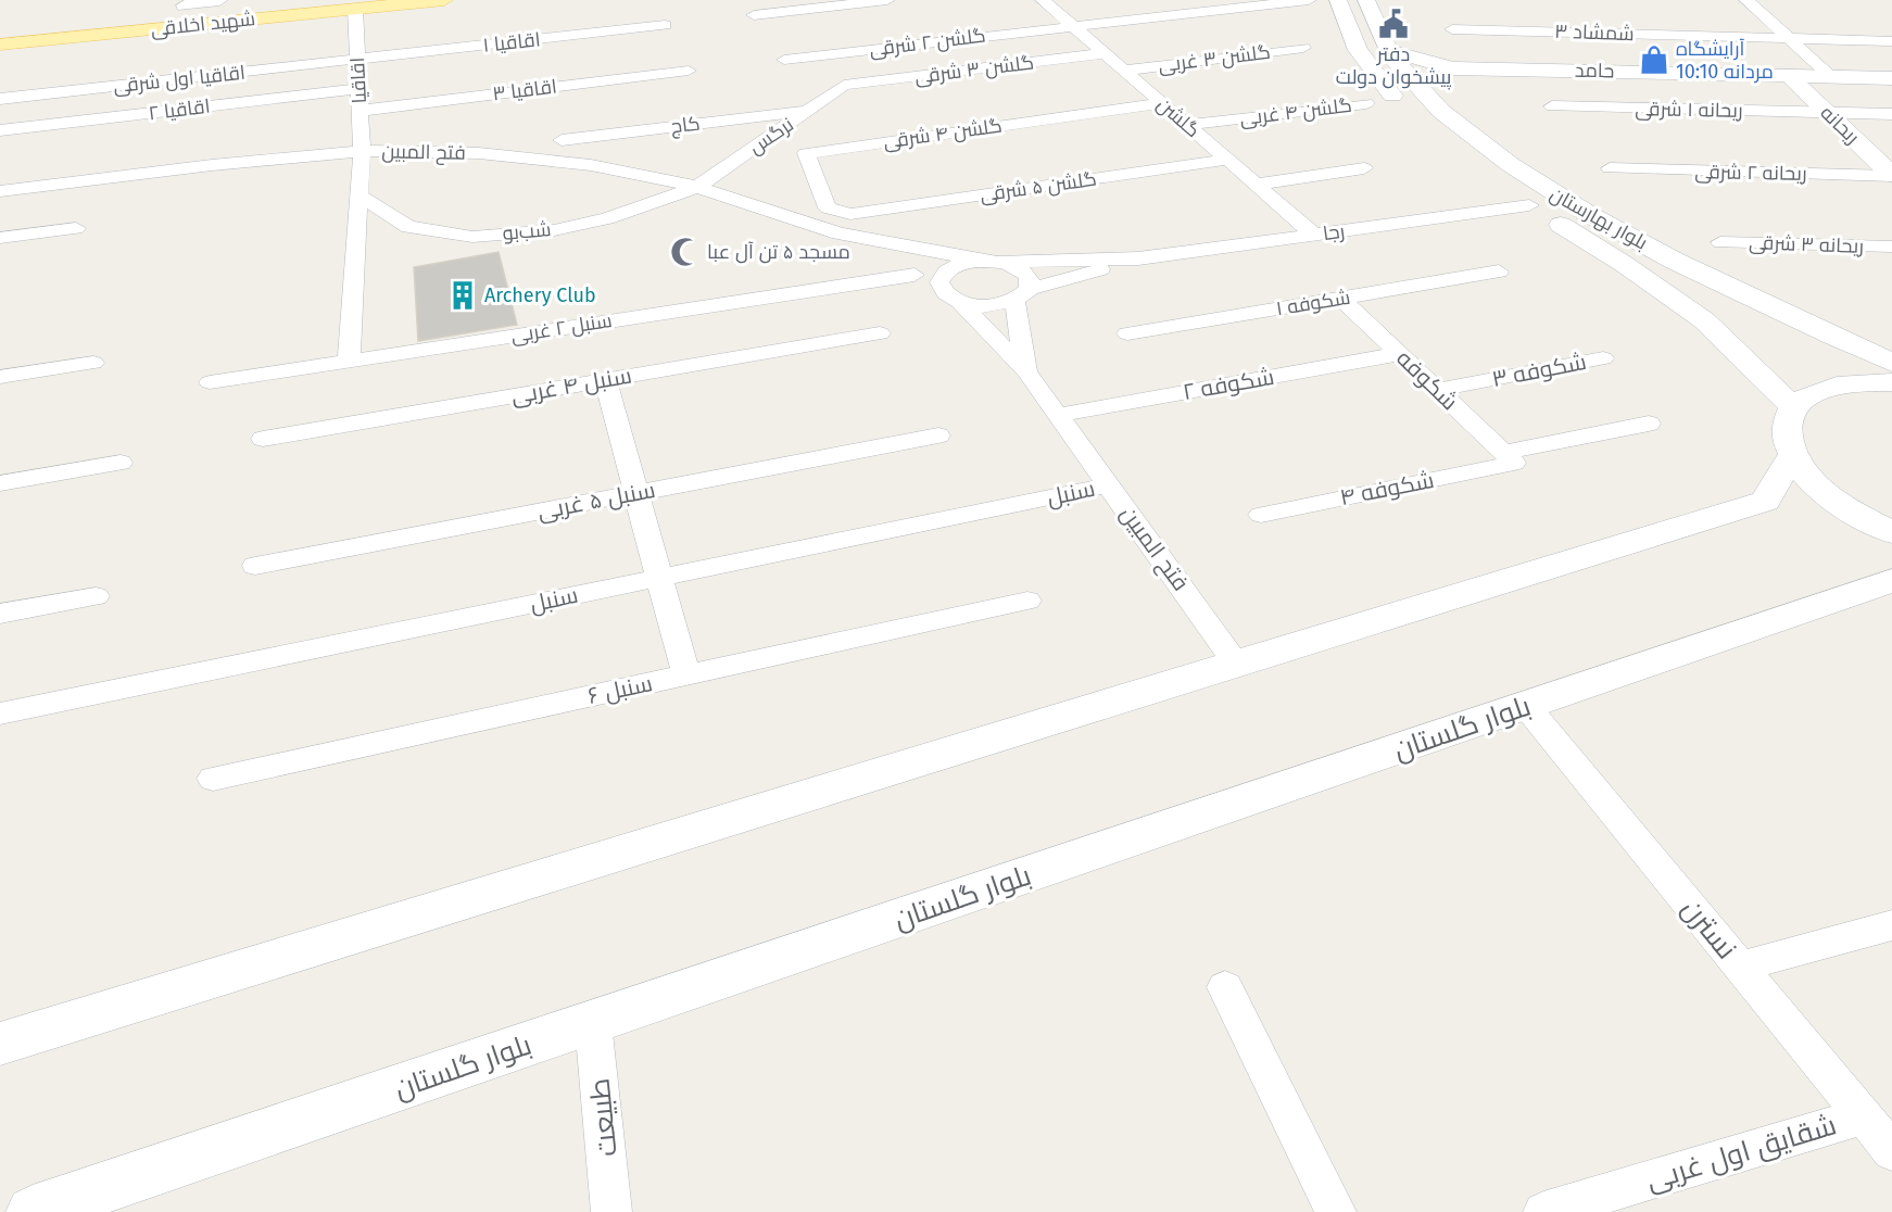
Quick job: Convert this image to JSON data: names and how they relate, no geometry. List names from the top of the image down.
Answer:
{
  "streets": {
    "main road": [
      "شهید اخلاقی",
      "حامد",
      "ریحانه",
      "بلوار بهارستان",
      "بلوار گلستان"
    ],
    "street": [
      "شمشاد ۳",
      "اقاقیا ۱",
      "گلشن ۲ شرقی",
      "گلشن ۳ غربی",
      "گلشن ۳ شرقی",
      "اقاقیا اول شرقی",
      "اقاقیا",
      "اقاقیا ۳",
      "اقاقیا ۲",
      "ریحانه ۱ شرقی",
      "گلشن ۴ غربی",
      "گلشن",
      "کاج",
      "گلشن ۴ شرقی",
      "نرگس",
      "فتح المبین",
      "ریحانه ۲ شرقی",
      "گلشن ۵ شرقی",
      "شب‌بو",
      "رجا",
      "ریحانه ۳ شرقی",
      "شکوفه ۱",
      "سنبل ۲ غربی",
      "شکوفه ۳",
      "شکوفه",
      "شکوفه ۲",
      "سنبل ۴ غربی",
      "شکوفه ۴",
      "سنبل",
      "سنبل ۵ غربی",
      "سنبل ۶",
      "نسترن",
      "طبیعت",
      "شقایق اول غربی"
    ]
  },
  "crossings": [
    ["شهید اخلاقی", "اقاقیا"],
    ["اقاقیا ۱", "اقاقیا اول شرقی"],
    ["اقاقیا ۱", "اقاقیا"],
    ["گلشن ۲ شرقی", "گلشن"],
    ["گلشن ۳ غربی", "گلشن"],
    ["گلشن ۳ شرقی", "گلشن"],
    ["گلشن ۳ شرقی", "نرگس"],
    ["حامد", "ریحانه"],
    ["حامد", "بلوار بهارستان"],
    ["اقاقیا اول شرقی", "اقاقیا"],
    ["اقاقیا", "اقاقیا ۳"],
    ["اقاقیا", "اقاقیا ۲"],
    ["اقاقیا", "فتح المبین"],
    ["اقاقیا", "شب‌بو"],
    ["اقاقیا", "سنبل ۲ غربی"],
    ["ریحانه ۱ شرقی", "ریحانه"],
    ["گلشن ۴ غربی", "گلشن"],
    ["گلشن", "گلشن ۴ شرقی"],
    ["گلشن", "گلشن ۵ شرقی"],
    ["گلشن", "رجا"],
    ["کاج", "نرگس"],
    ["ریحانه", "ریحانه ۲ شرقی"],
    ["گلشن ۴ شرقی", "گلشن ۵ شرقی"],
    ["نرگس", "فتح المبین"],
    ["نرگس", "شب‌بو"],
    ["فتح المبین", "شب‌بو"],
    ["فتح المبین", "شکوفه ۲"],
    ["فتح المبین", "سنبل"],
    ["بلوار بهارستان", "رجا"],
    ["شکوفه ۱", "شکوفه"],
    ["شکوفه ۳", "شکوفه"],
    ["شکوفه", "شکوفه ۲"],
    ["شکوفه", "شکوفه ۴"],
    ["بلوار گلستان", "نسترن"],
    ["بلوار گلستان", "طبیعت"],
    ["نسترن", "شقایق اول غربی"]
  ],
  "places": {
    "public building": ["دفتر پیشخوان دولت"],
    "shop": ["آرایشگاه مردانه 10:10"],
    "mosque": ["مسجد ۵ تن آل عبا"],
    "building": ["Archery Club"]
  }
}
